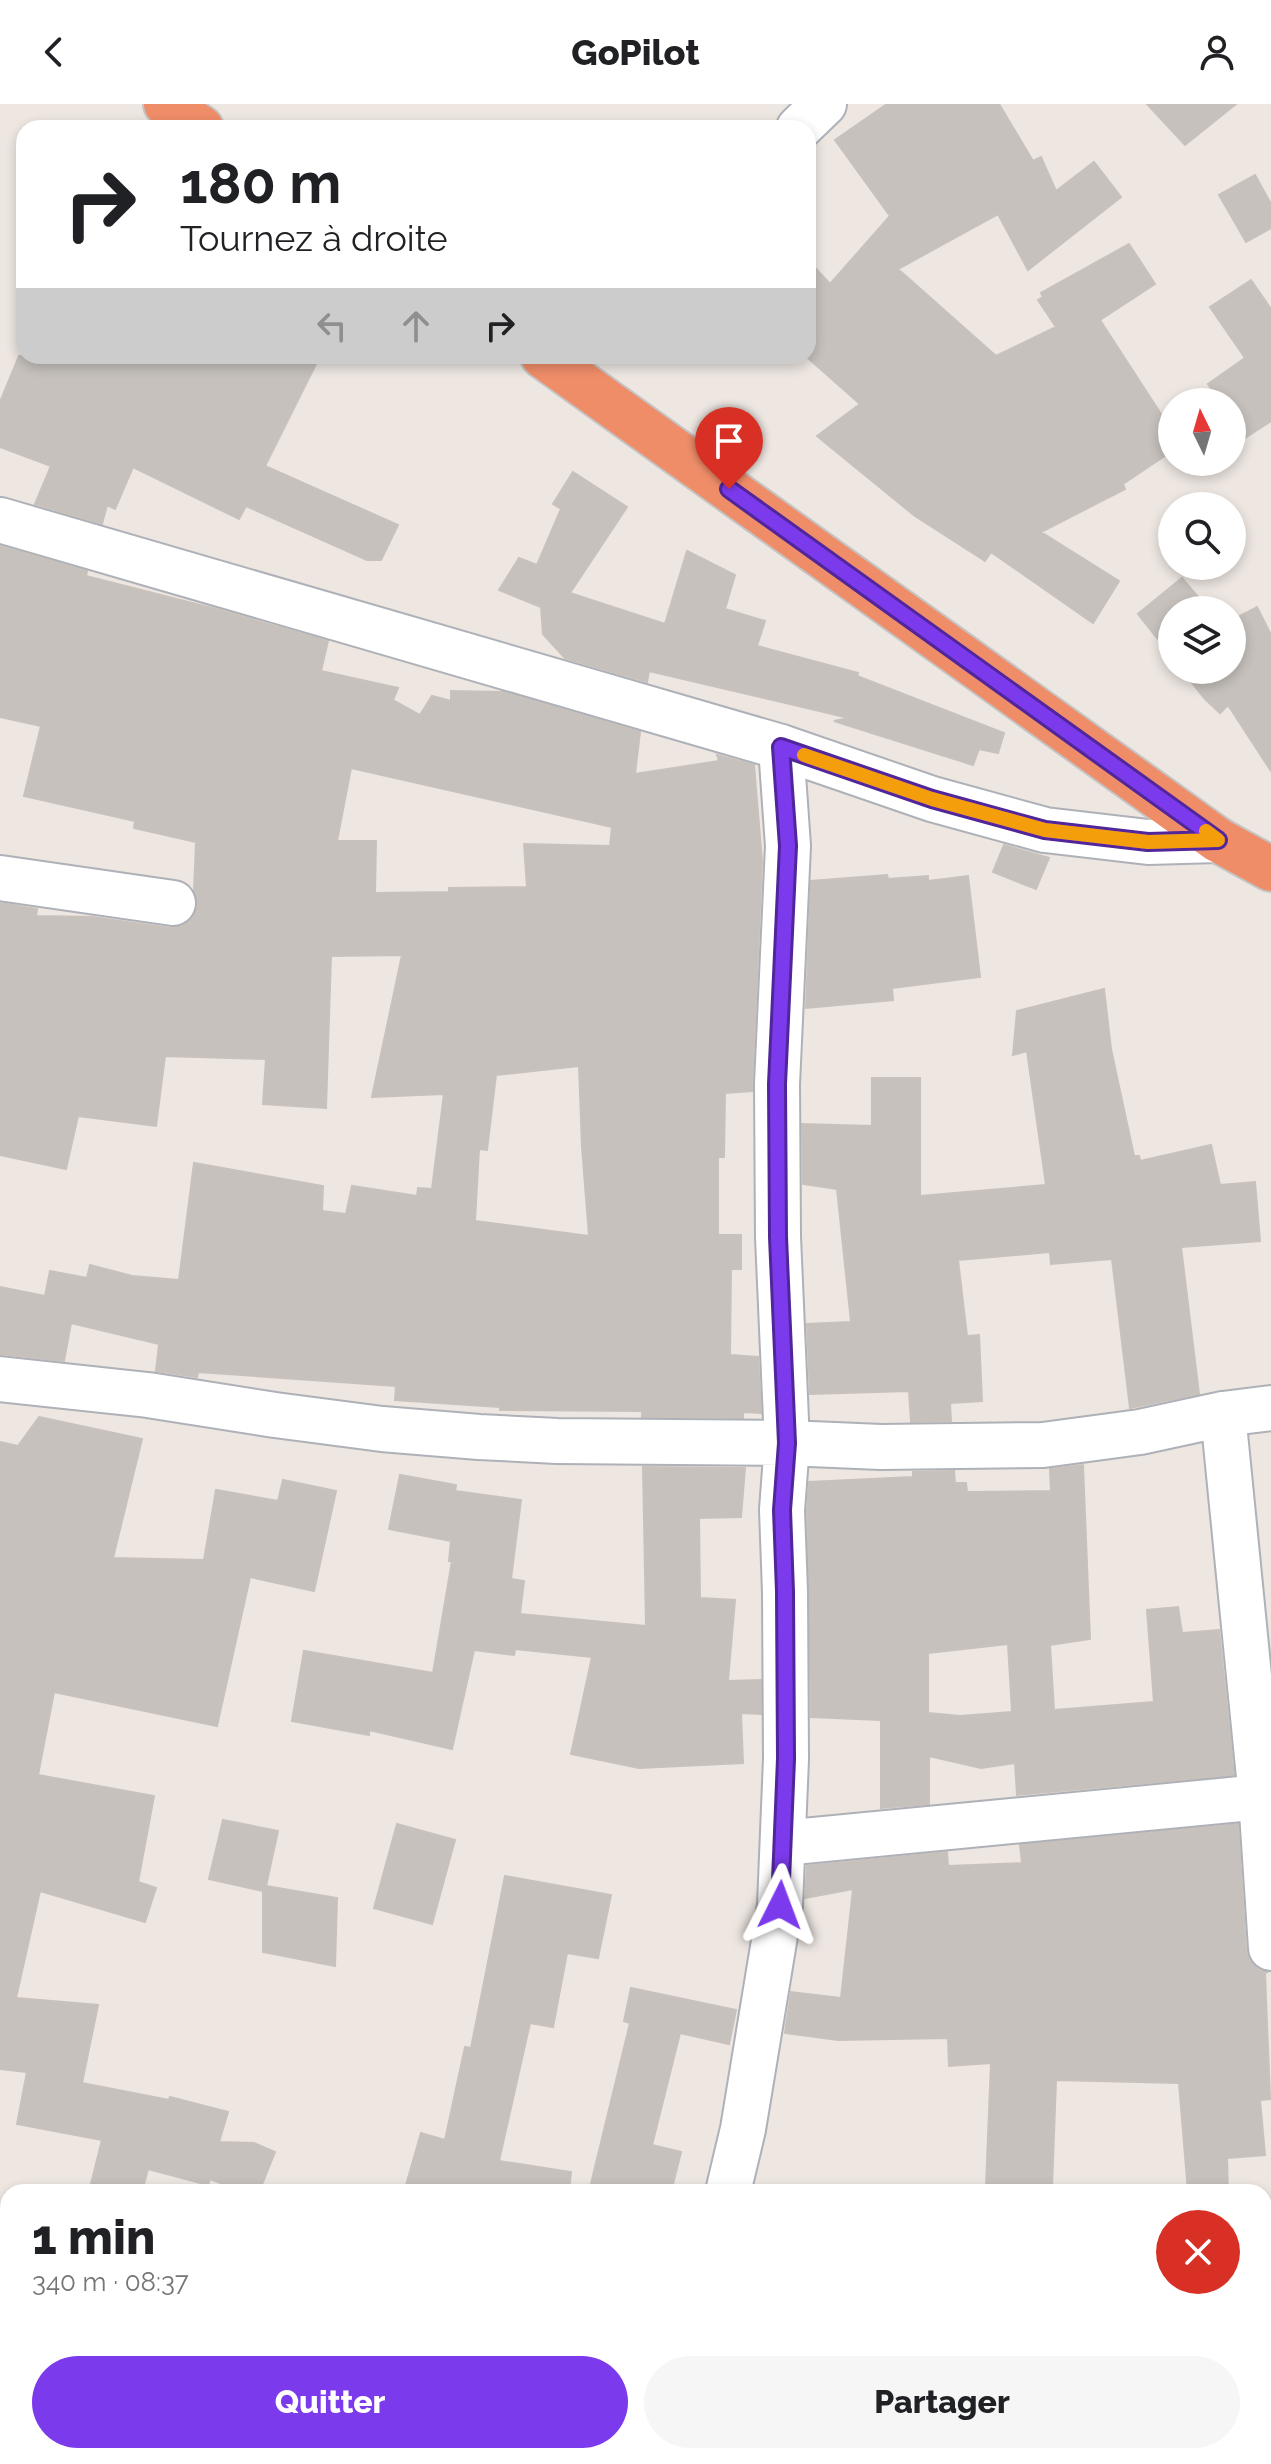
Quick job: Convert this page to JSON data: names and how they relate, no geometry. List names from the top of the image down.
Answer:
{
  "north": "top",
  "page": {
    "header": "GoPilot",
    "turn": ["180 m", "Tournez à droite"],
    "heading": ["1 min", "340 m · 08:37"],
    "buttons": ["Quitter", "Partager"]
  }
}
